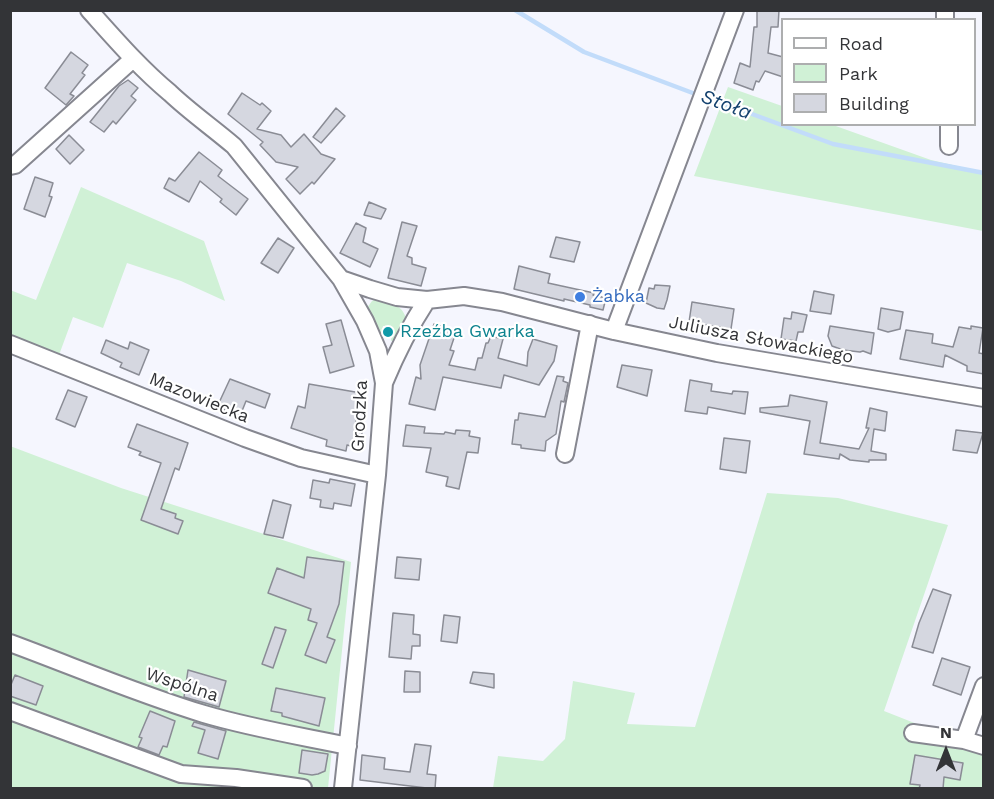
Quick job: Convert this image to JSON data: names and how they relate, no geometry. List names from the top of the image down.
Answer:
{
  "streets": {
    "street": [
      "Juliusza Słowackiego",
      "Mazowiecka",
      "Grodzka",
      "Wspólna"
    ]
  },
  "crossings": [
    ["Juliusza Słowackiego", "Grodzka"],
    ["Mazowiecka", "Grodzka"],
    ["Grodzka", "Wspólna"]
  ],
  "water": ["Stoła"],
  "places": ["Żabka", "Rzeźba Gwarka"],
  "legend": ["Road", "Park", "Building"],
  "north": "top"
}
